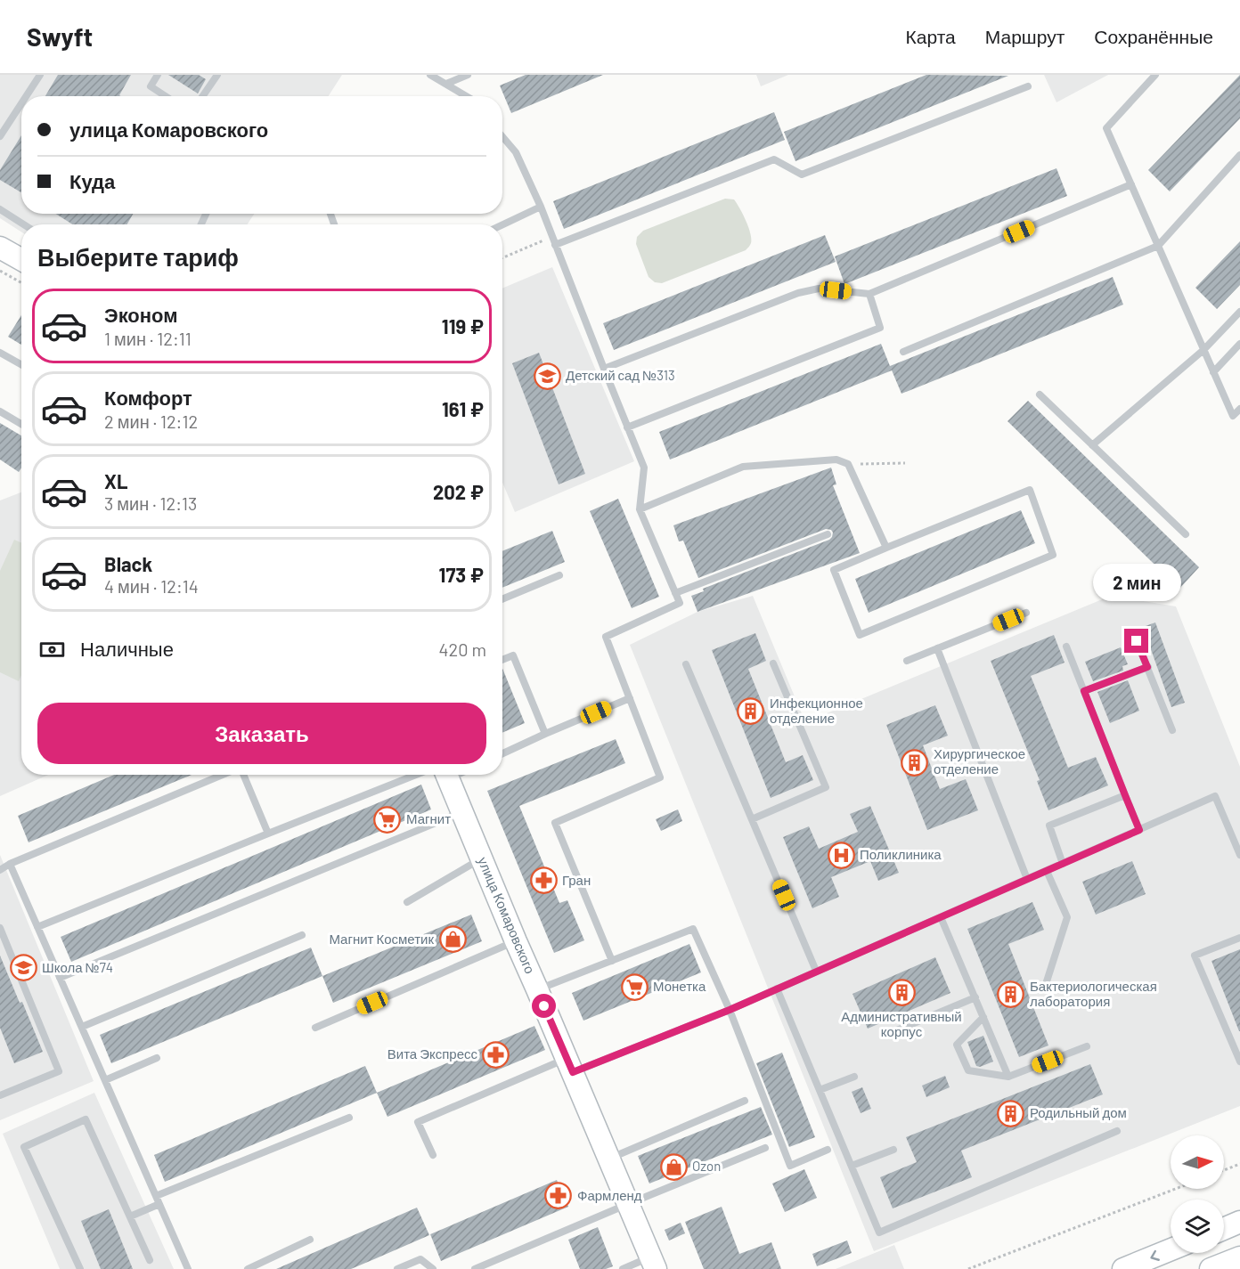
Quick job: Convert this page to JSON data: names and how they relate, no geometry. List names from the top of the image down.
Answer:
{
  "streets": {
    "street": ["улица Комаровского"]
  },
  "places": {
    "school or university": ["Детский сад №313", "Школа №74"],
    "building": [
      "Инфекционное отделение",
      "Хирургическое отделение",
      "Административный корпус",
      "Бактериологическая лаборатория",
      "Родильный дом"
    ],
    "supermarket": ["Магнит", "Монетка"],
    "hospital": ["Поликлиника"],
    "pharmacy": ["Гран", "Вита Экспресс", "Фармленд"],
    "shop": ["Магнит Косметик", "Ozon"]
  },
  "north": "right",
  "page": {
    "header": "Swyft",
    "nav": ["Карта", "Маршрут", "Сохранённые"],
    "banner": ["улица Комаровского", "Куда"],
    "heading": "Выберите тариф",
    "list": [
      {
        "name": "Эконом",
        "note": "1 мин · 12:11",
        "value": "119 ₽"
      },
      {
        "name": "Комфорт",
        "note": "2 мин · 12:12",
        "value": "161 ₽"
      },
      {
        "name": "XL",
        "note": "3 мин · 12:13",
        "value": "202 ₽"
      },
      {
        "name": "Black",
        "note": "4 мин · 12:14",
        "value": "173 ₽"
      }
    ],
    "bubble": "2 мин",
    "pay": ["Наличные", "420 m"],
    "buttons": "Заказать"
  }
}
